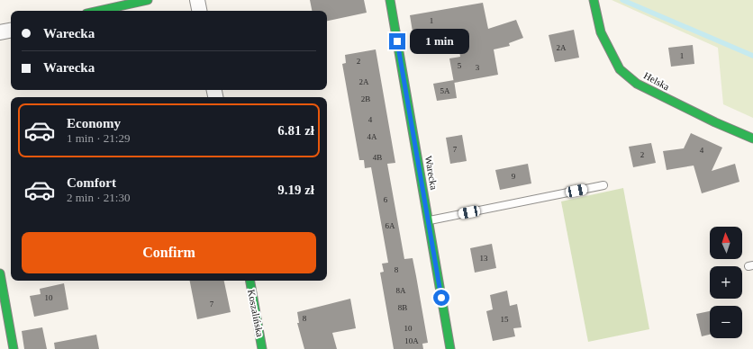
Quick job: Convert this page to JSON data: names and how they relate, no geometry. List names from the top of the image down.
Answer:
{
  "streets": {
    "street": ["Helska", "Warecka", "Koszalińska"]
  },
  "house_numbers": [
    "1",
    "2A",
    "1",
    "2",
    "5",
    "3",
    "2A",
    "5A",
    "2B",
    "4",
    "4A",
    "7",
    "4",
    "2",
    "4B",
    "9",
    "6",
    "6A",
    "13",
    "8",
    "8A",
    "10",
    "7",
    "8B",
    "8",
    "15",
    "10",
    "10A"
  ],
  "north": "top",
  "page": {
    "banner": ["Warecka", "Warecka"],
    "bubble": "1 min",
    "list": [
      {
        "name": "Economy",
        "note": "1 min · 21:29",
        "value": "6.81 zł"
      },
      {
        "name": "Comfort",
        "note": "2 min · 21:30",
        "value": "9.19 zł"
      }
    ],
    "buttons": "Confirm",
    "map_buttons": ["+", "−"]
  }
}
